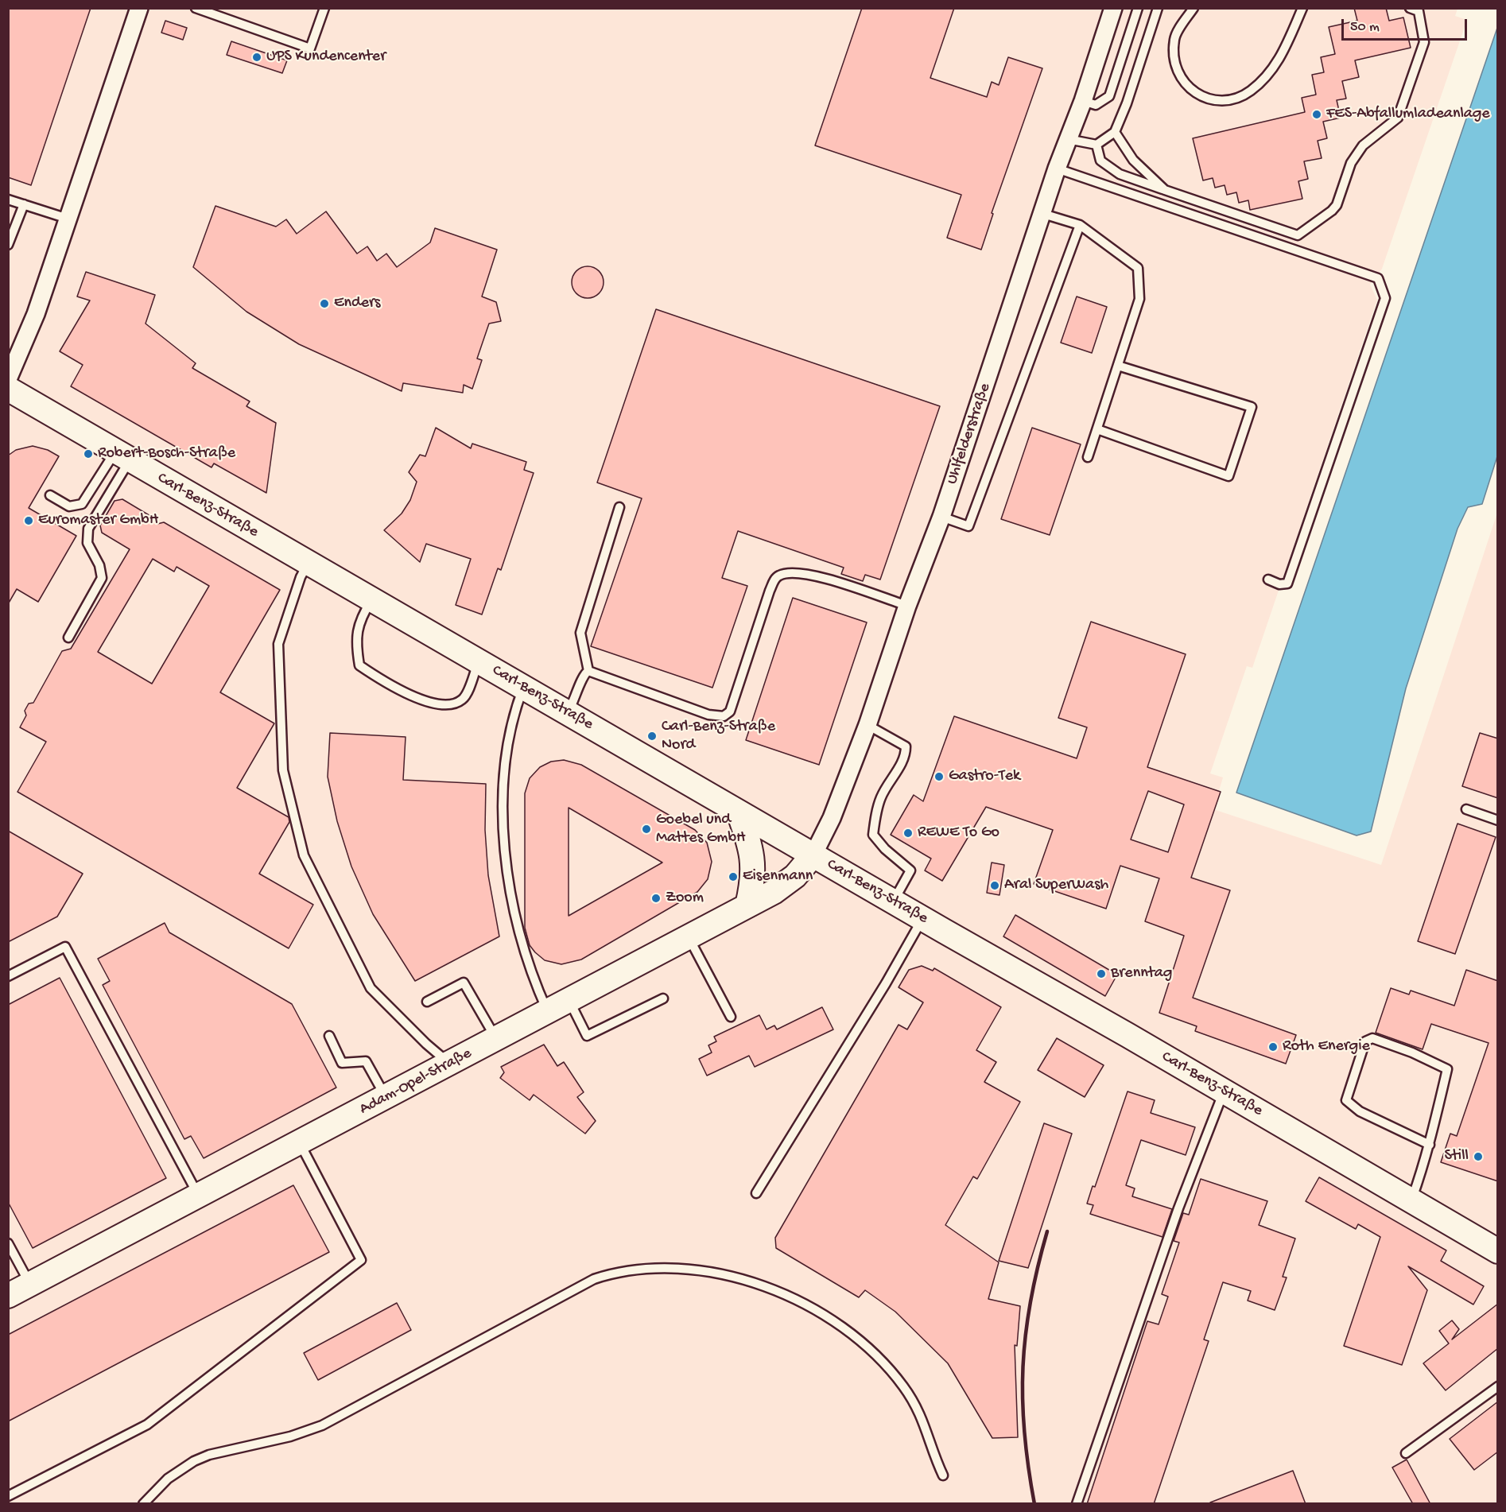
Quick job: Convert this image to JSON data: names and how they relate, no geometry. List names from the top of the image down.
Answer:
{
  "streets": {
    "main road": ["Carl-Benz-Straße", "Adam-Opel-Straße"],
    "street": ["Uhlfelderstraße"]
  },
  "crossings": [
    ["Uhlfelderstraße", "Carl-Benz-Straße"],
    ["Uhlfelderstraße", "Adam-Opel-Straße"],
    ["Carl-Benz-Straße", "Adam-Opel-Straße"]
  ],
  "places": [
    "UPS Kundencenter",
    "FES-Abfallumladeanlage",
    "Enders",
    "Robert-Bosch-Straße",
    "Euromaster GmbH",
    "Carl-Benz-Straße Nord",
    "Gastro-Tek",
    "Goebel und Mattes GmbH",
    "REWE To Go",
    "Eisenmann",
    "Aral SuperWash",
    "Zoom",
    "Brenntag",
    "Roth Energie",
    "Still"
  ],
  "scale_bar": "50 m"
}
